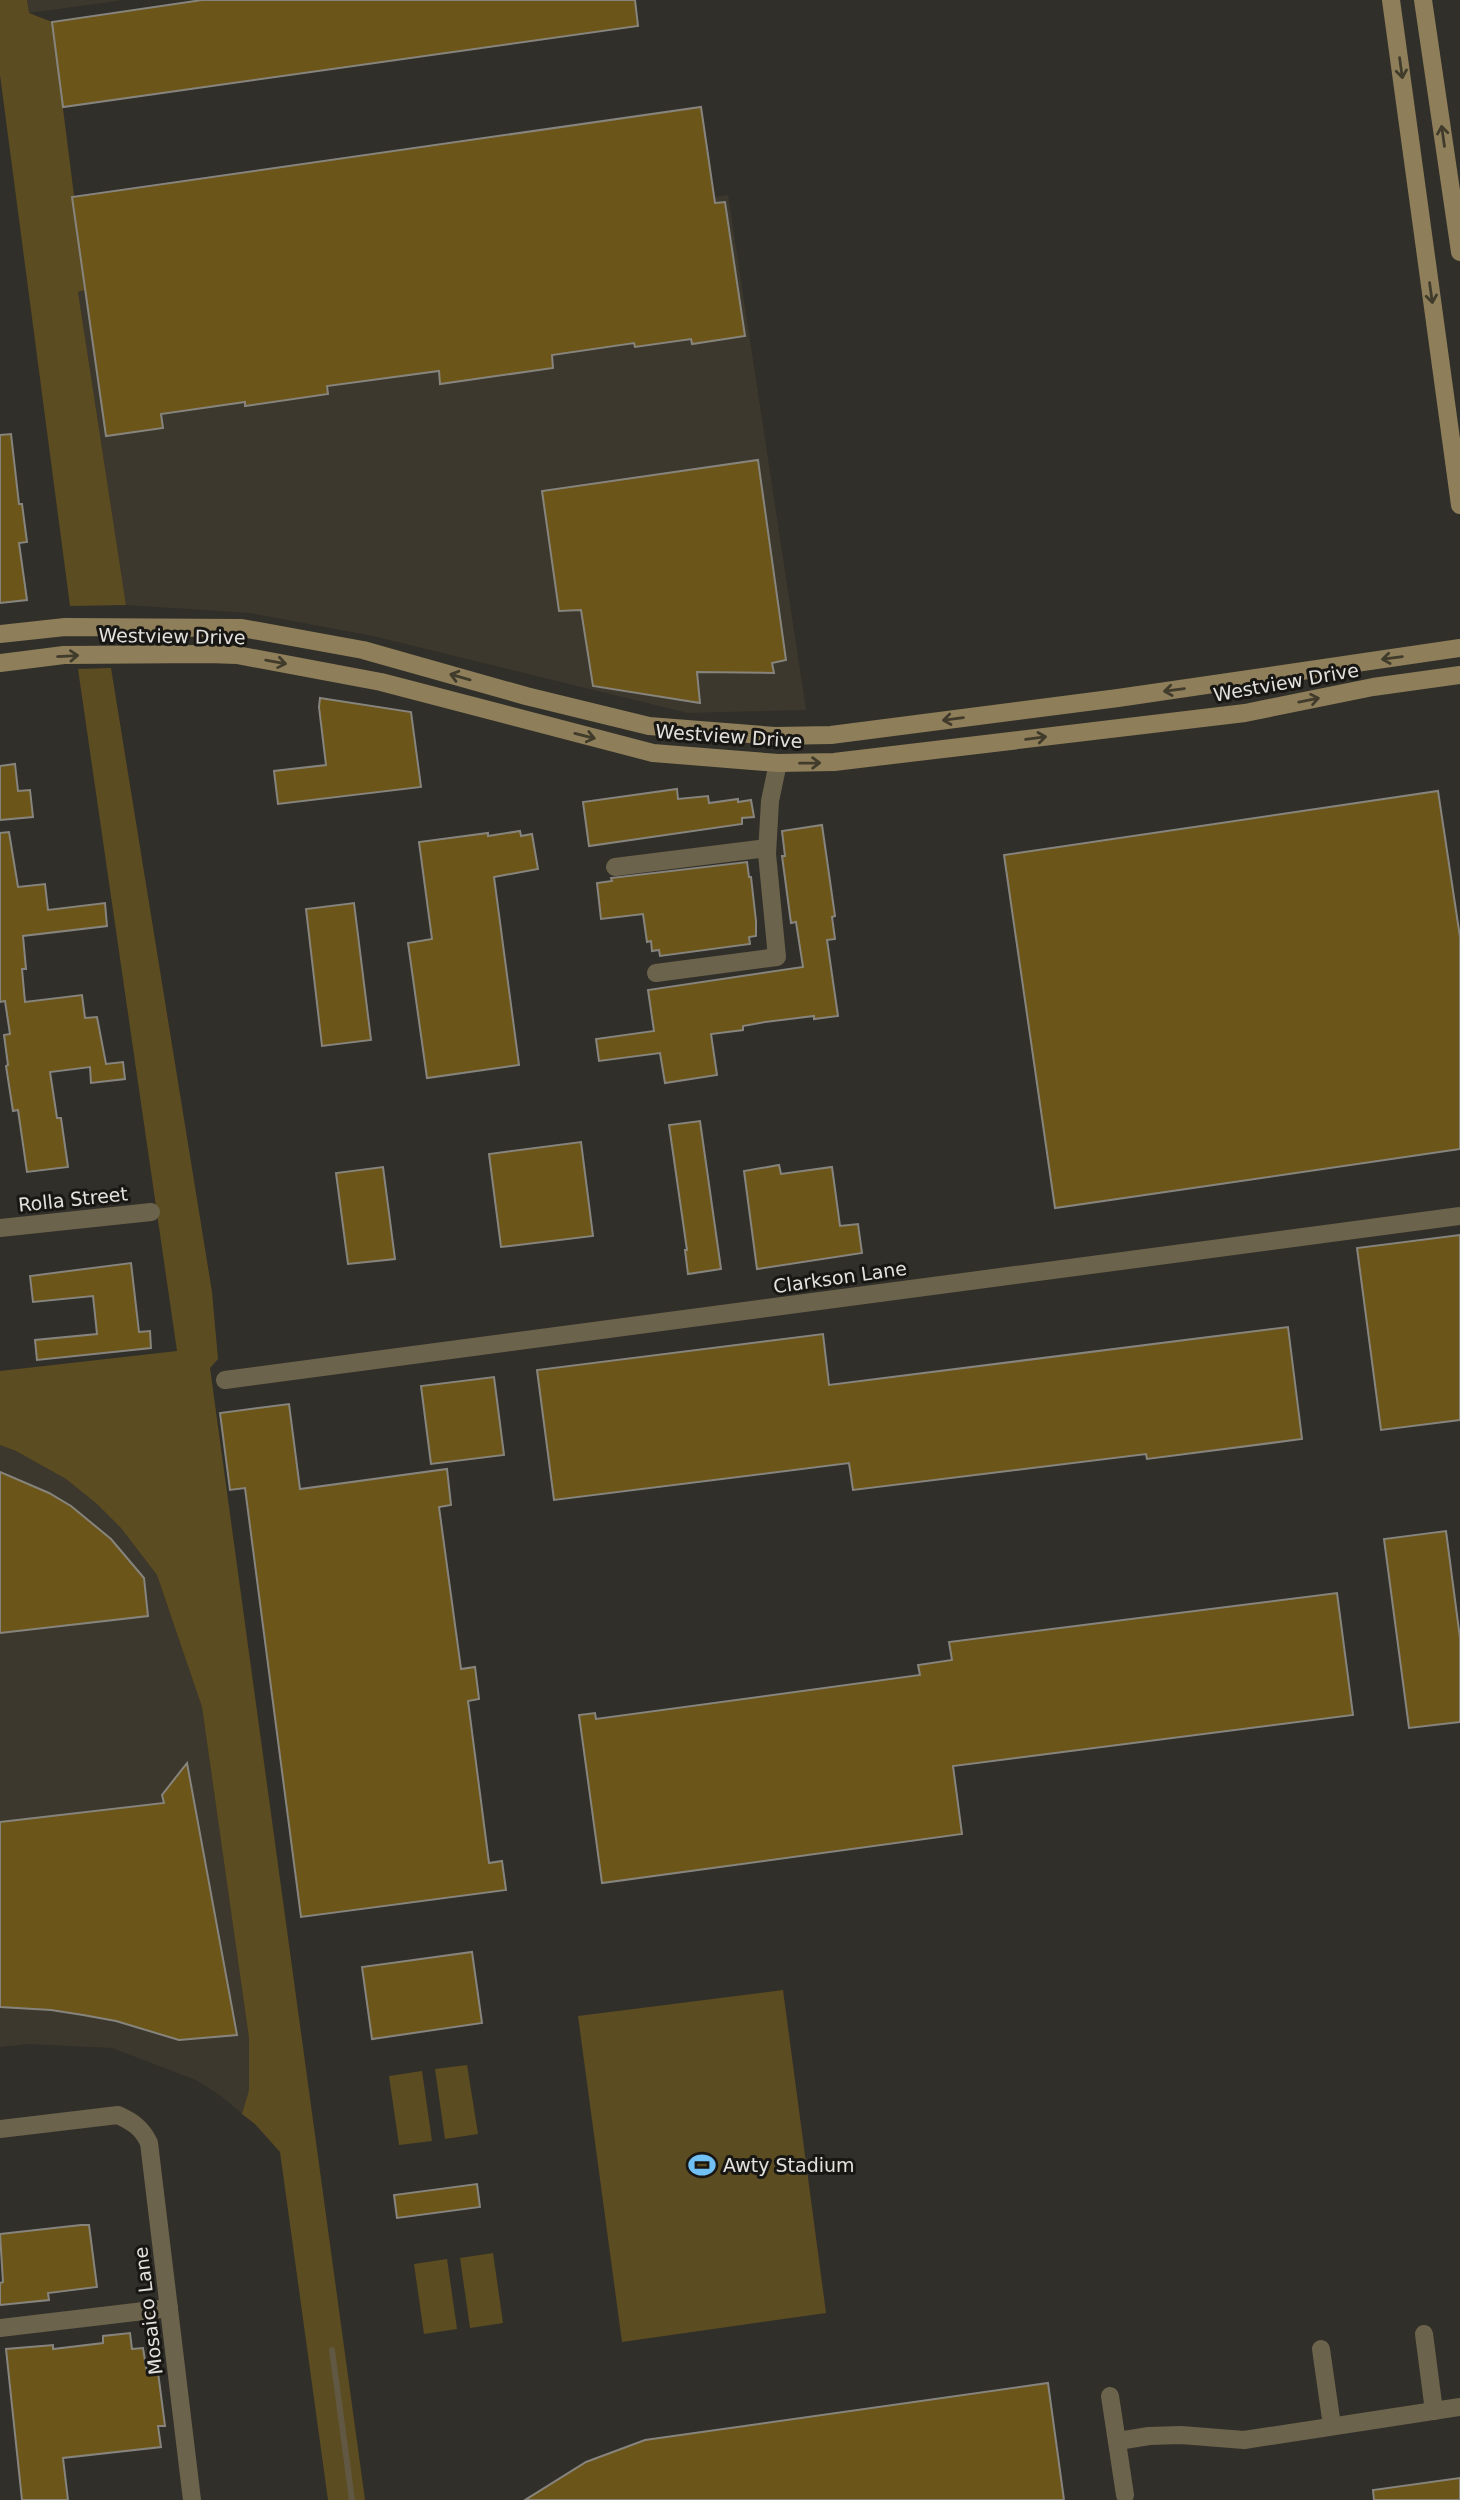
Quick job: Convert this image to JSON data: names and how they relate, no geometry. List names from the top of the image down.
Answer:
{
  "streets": {
    "main road": ["Westview Drive"],
    "street": ["Rolla Street", "Clarkson Lane", "Mosaico Lane"]
  },
  "places": {
    "sports": ["Awty Stadium"]
  }
}
